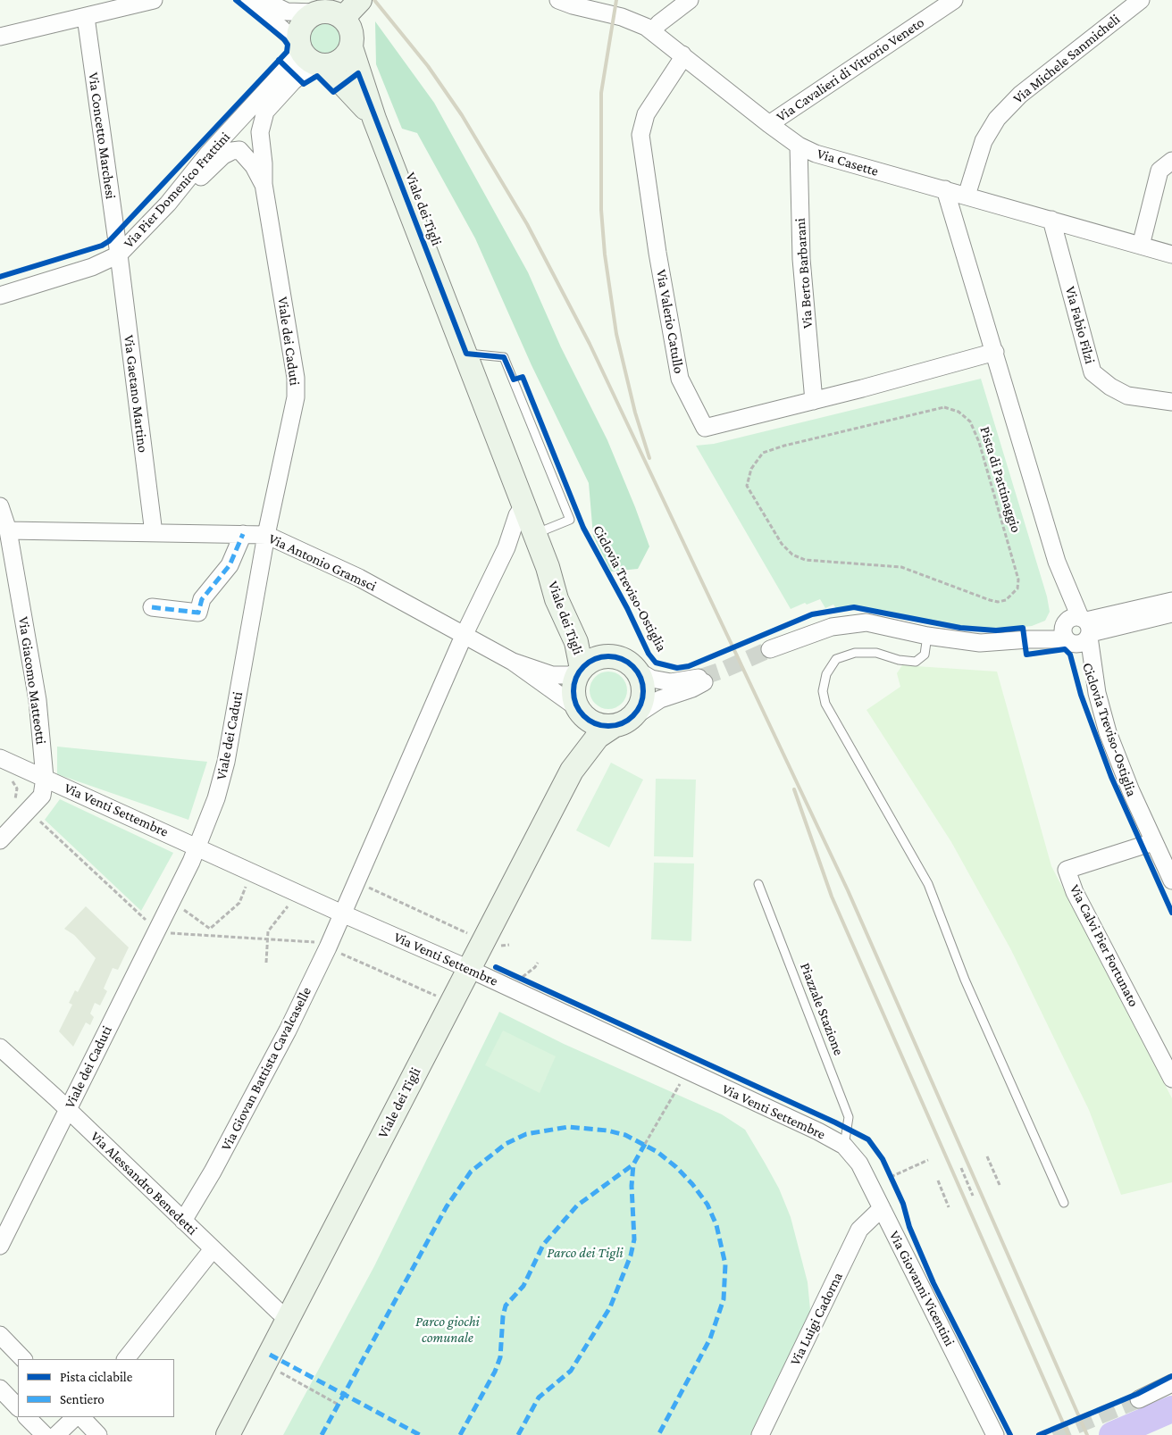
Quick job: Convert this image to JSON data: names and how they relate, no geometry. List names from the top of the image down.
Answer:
{
  "streets": {
    "street": [
      "Via Michele Sanmicheli",
      "Via Cavalieri di Vittorio Veneto",
      "Via Concetto Marchesi",
      "Via Casette",
      "Via Pier Domenico Frattini",
      "Viale dei Tigli",
      "Via Berto Barbarani",
      "Via Valerio Catullo",
      "Via Fabio Filzi",
      "Viale dei Caduti",
      "Via Gaetano Martino",
      "Via Antonio Gramsci",
      "Via Giacomo Matteotti",
      "Via Venti Settembre",
      "Via Calvi Pier Fortunato",
      "Via Giovan Battista Cavalcaselle",
      "Via Alessandro Benedetti",
      "Via Giovanni Vicentini",
      "Via Luigi Cadorna"
    ],
    "lane": ["Piazzale Stazione"],
    "path": ["Pista di Pattinaggio"],
    "cycle path": ["Ciclovia Treviso-Ostiglia"]
  },
  "crossings": [
    ["Via Michele Sanmicheli", "Via Casette"],
    ["Via Cavalieri di Vittorio Veneto", "Via Casette"],
    ["Via Concetto Marchesi", "Via Pier Domenico Frattini"],
    ["Via Concetto Marchesi", "Via Gaetano Martino"],
    ["Via Casette", "Via Berto Barbarani"],
    ["Via Casette", "Via Valerio Catullo"],
    ["Via Casette", "Via Fabio Filzi"],
    ["Via Pier Domenico Frattini", "Viale dei Tigli"],
    ["Via Pier Domenico Frattini", "Viale dei Caduti"],
    ["Via Pier Domenico Frattini", "Via Gaetano Martino"],
    ["Viale dei Tigli", "Viale dei Caduti"],
    ["Viale dei Tigli", "Via Antonio Gramsci"],
    ["Viale dei Tigli", "Via Venti Settembre"],
    ["Viale dei Tigli", "Via Giovan Battista Cavalcaselle"],
    ["Viale dei Tigli", "Via Alessandro Benedetti"],
    ["Via Berto Barbarani", "Via Valerio Catullo"],
    ["Viale dei Caduti", "Via Antonio Gramsci"],
    ["Viale dei Caduti", "Via Venti Settembre"],
    ["Viale dei Caduti", "Via Alessandro Benedetti"],
    ["Via Gaetano Martino", "Via Antonio Gramsci"],
    ["Via Antonio Gramsci", "Via Giacomo Matteotti"],
    ["Via Antonio Gramsci", "Via Giovan Battista Cavalcaselle"],
    ["Via Giacomo Matteotti", "Via Venti Settembre"],
    ["Via Venti Settembre", "Piazzale Stazione"],
    ["Via Venti Settembre", "Via Giovan Battista Cavalcaselle"],
    ["Via Venti Settembre", "Via Giovanni Vicentini"],
    ["Piazzale Stazione", "Via Giovanni Vicentini"],
    ["Via Giovan Battista Cavalcaselle", "Via Alessandro Benedetti"],
    ["Via Giovanni Vicentini", "Via Luigi Cadorna"]
  ],
  "parks": ["Parco dei Tigli", "Parco giochi comunale"],
  "legend": ["Pista ciclabile", "Sentiero"]
}
